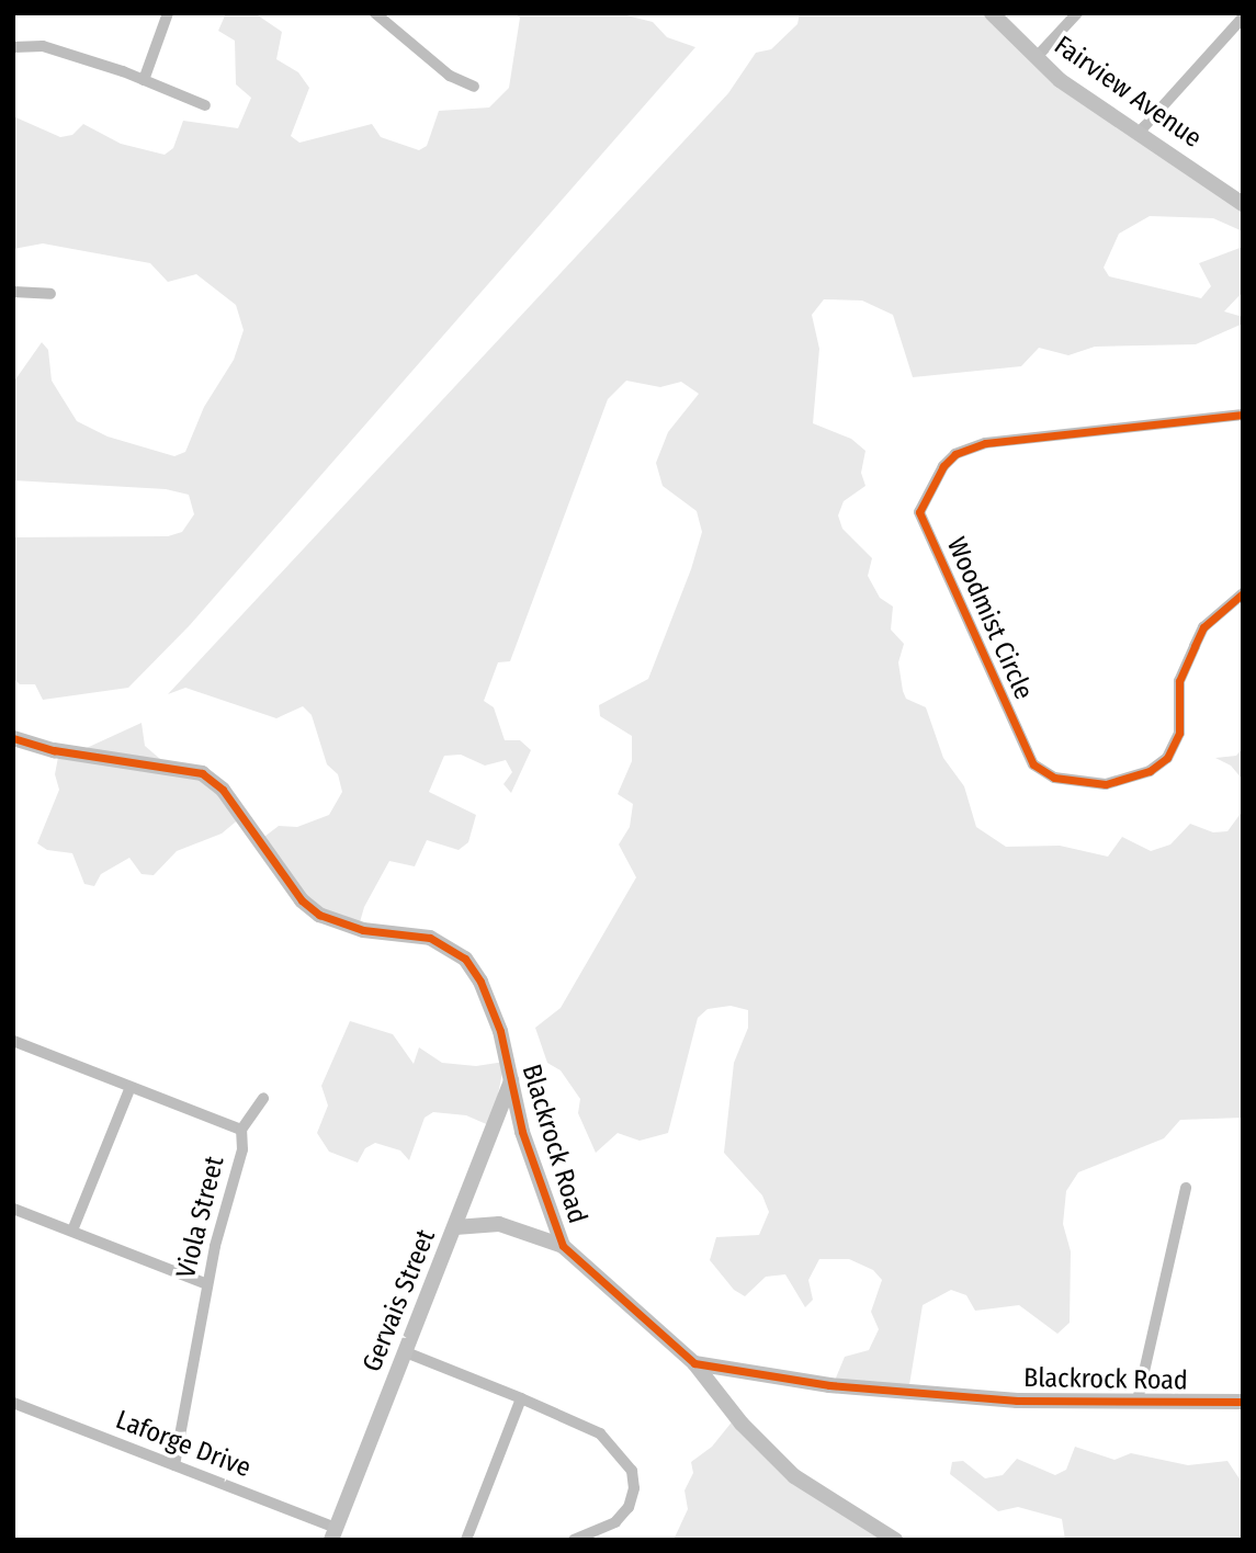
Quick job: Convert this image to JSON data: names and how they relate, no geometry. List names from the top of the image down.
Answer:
{
  "streets": {
    "street": [
      "Fairview Avenue",
      "Woodmist Circle",
      "Blackrock Road",
      "Viola Street",
      "Gervais Street",
      "Laforge Drive"
    ]
  },
  "crossings": [
    ["Blackrock Road", "Gervais Street"],
    ["Viola Street", "Laforge Drive"],
    ["Gervais Street", "Laforge Drive"]
  ]
}
